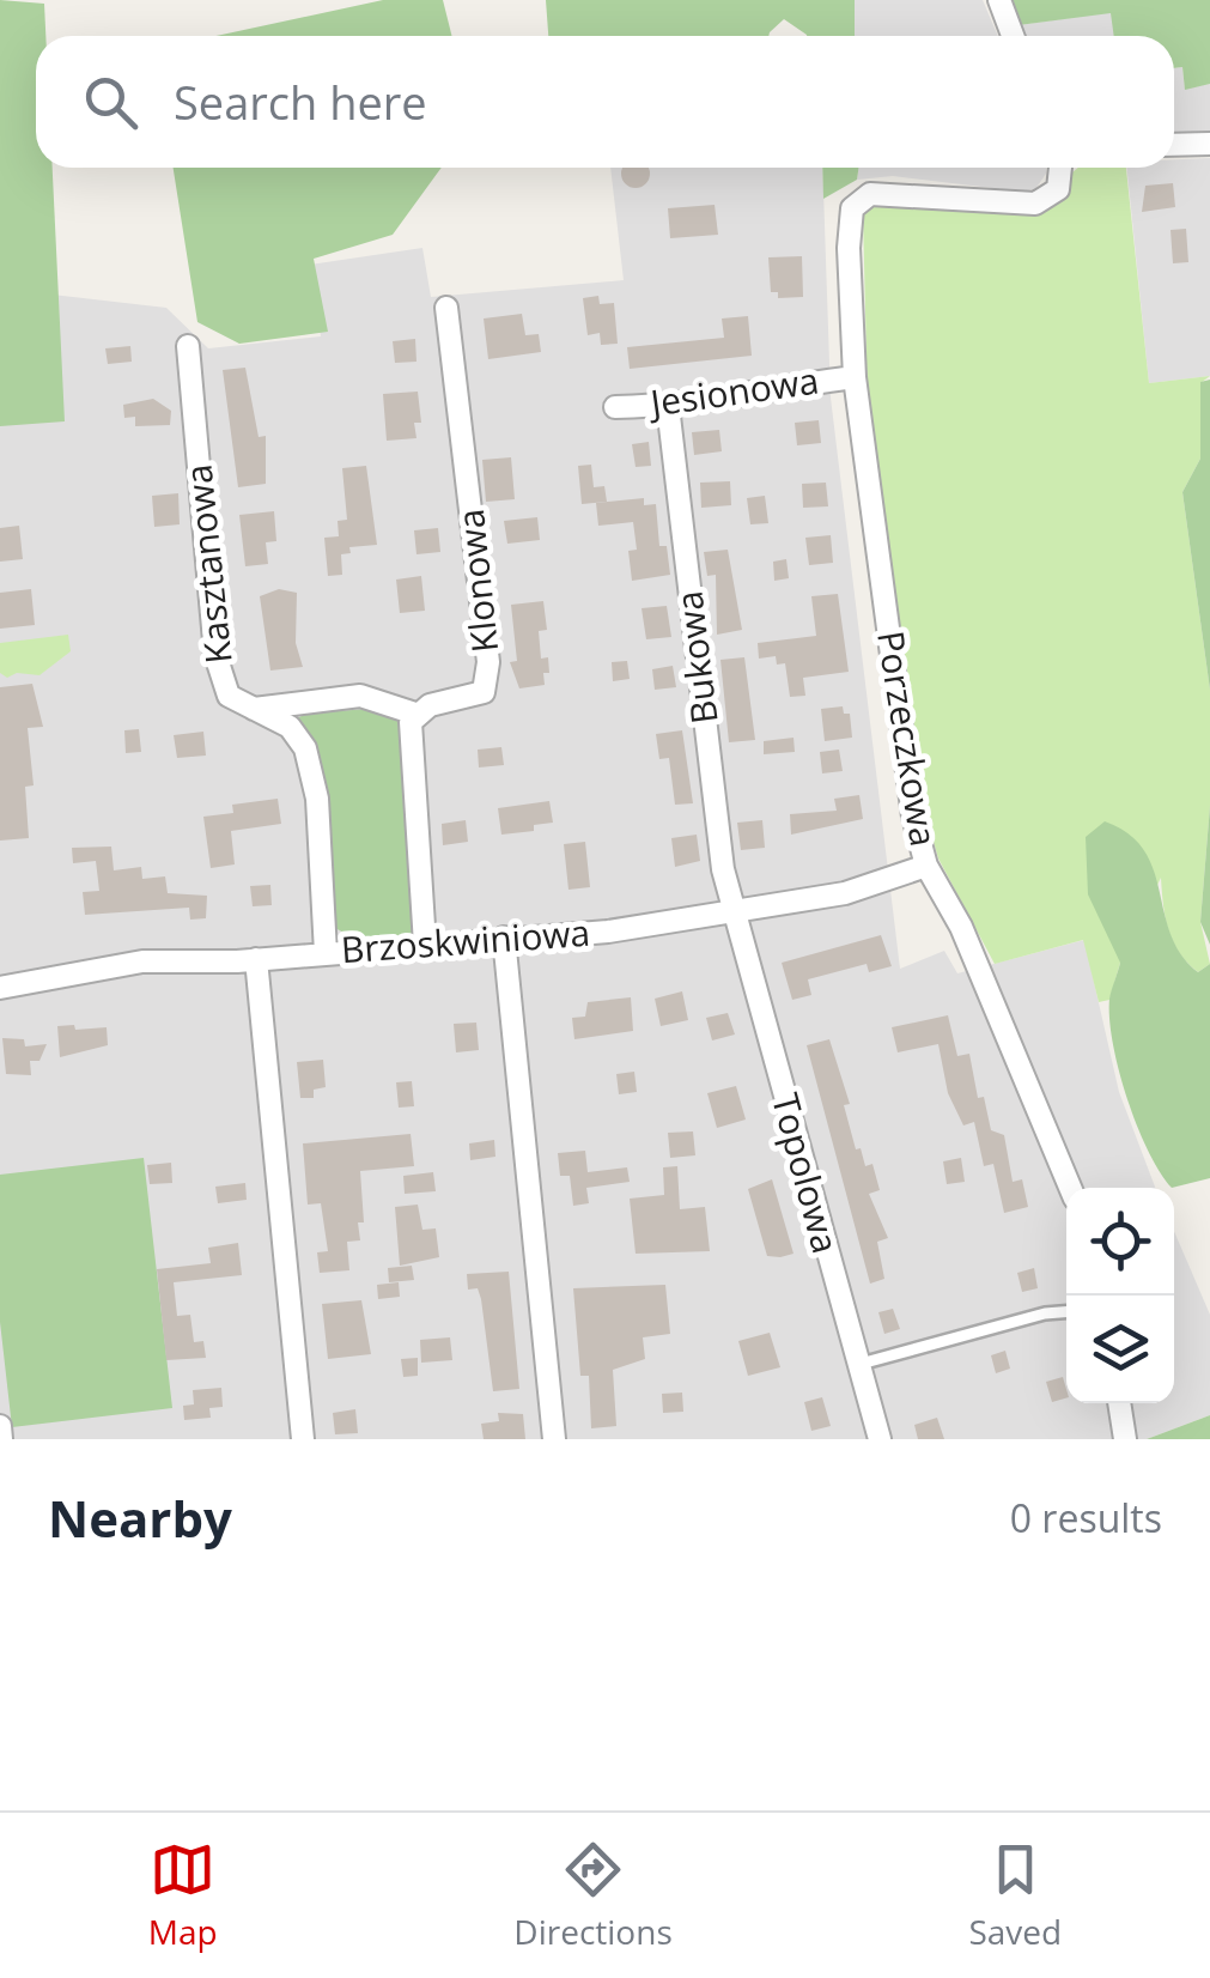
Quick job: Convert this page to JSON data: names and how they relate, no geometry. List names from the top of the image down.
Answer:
{
  "streets": {
    "street": [
      "Jesionowa",
      "Kasztanowa",
      "Klonowa",
      "Bukowa",
      "Porzeczkowa",
      "Brzoskwiniowa",
      "Topolowa"
    ]
  },
  "crossings": [
    ["Jesionowa", "Bukowa"],
    ["Jesionowa", "Porzeczkowa"],
    ["Kasztanowa", "Brzoskwiniowa"],
    ["Bukowa", "Brzoskwiniowa"],
    ["Bukowa", "Topolowa"],
    ["Porzeczkowa", "Brzoskwiniowa"],
    ["Brzoskwiniowa", "Topolowa"]
  ],
  "page": {
    "search": "Search here",
    "heading": ["Nearby", "0 results"],
    "nav": ["Map", "Directions", "Saved"]
  }
}
